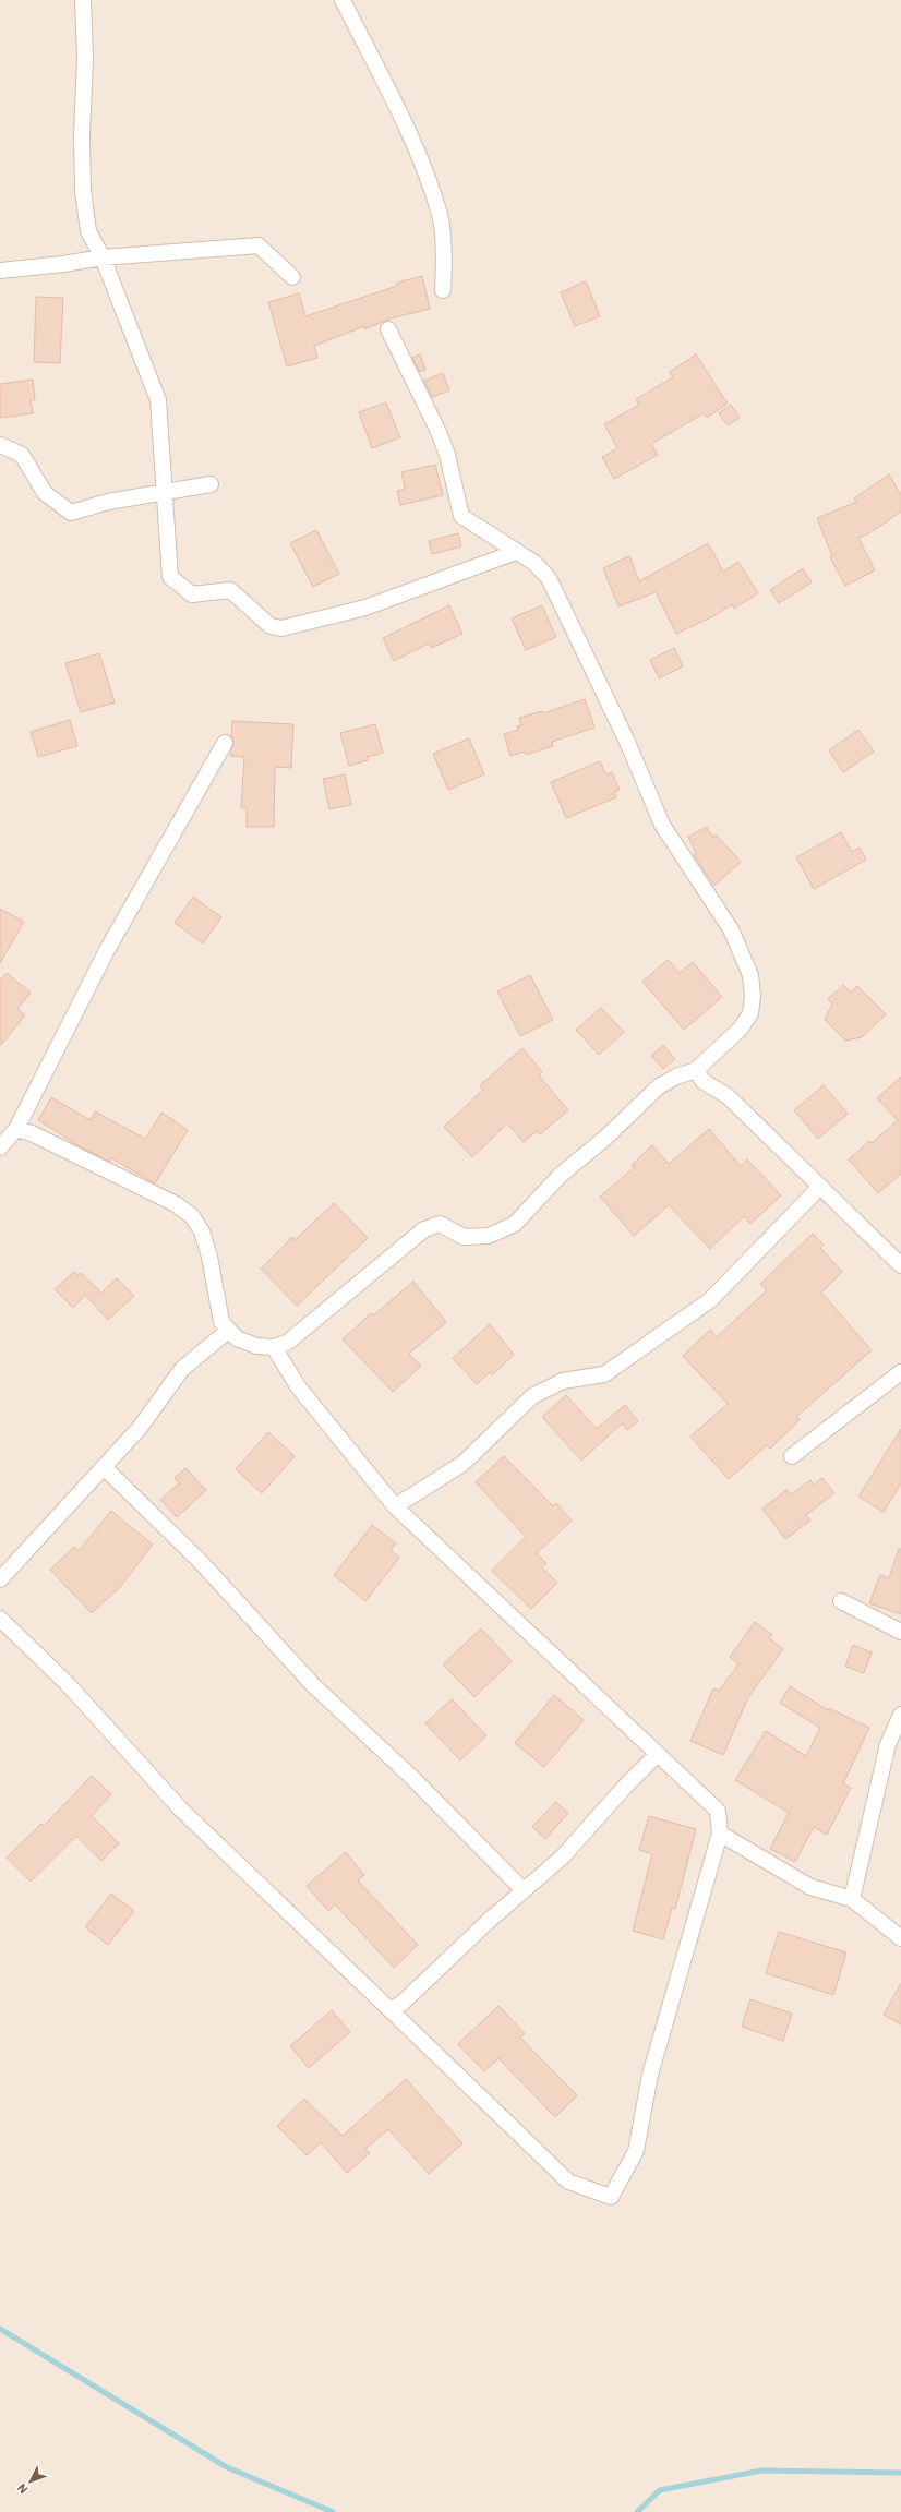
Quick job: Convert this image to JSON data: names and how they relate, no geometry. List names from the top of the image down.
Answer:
{
  "north": "bottom left"
}
